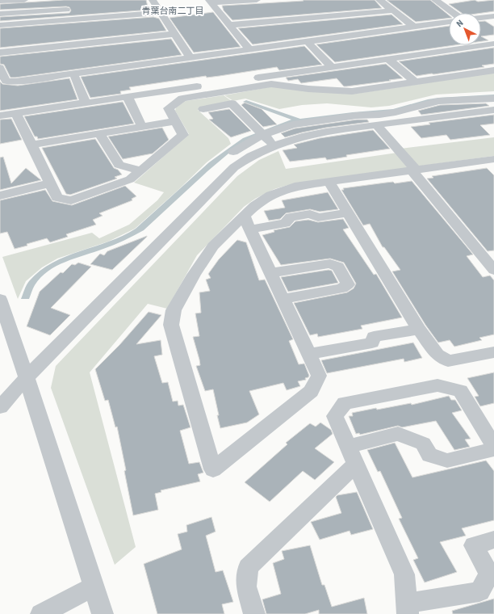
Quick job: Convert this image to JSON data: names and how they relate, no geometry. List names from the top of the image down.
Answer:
{
  "districts": ["青葉台南二丁目"],
  "north": "top left"
}
